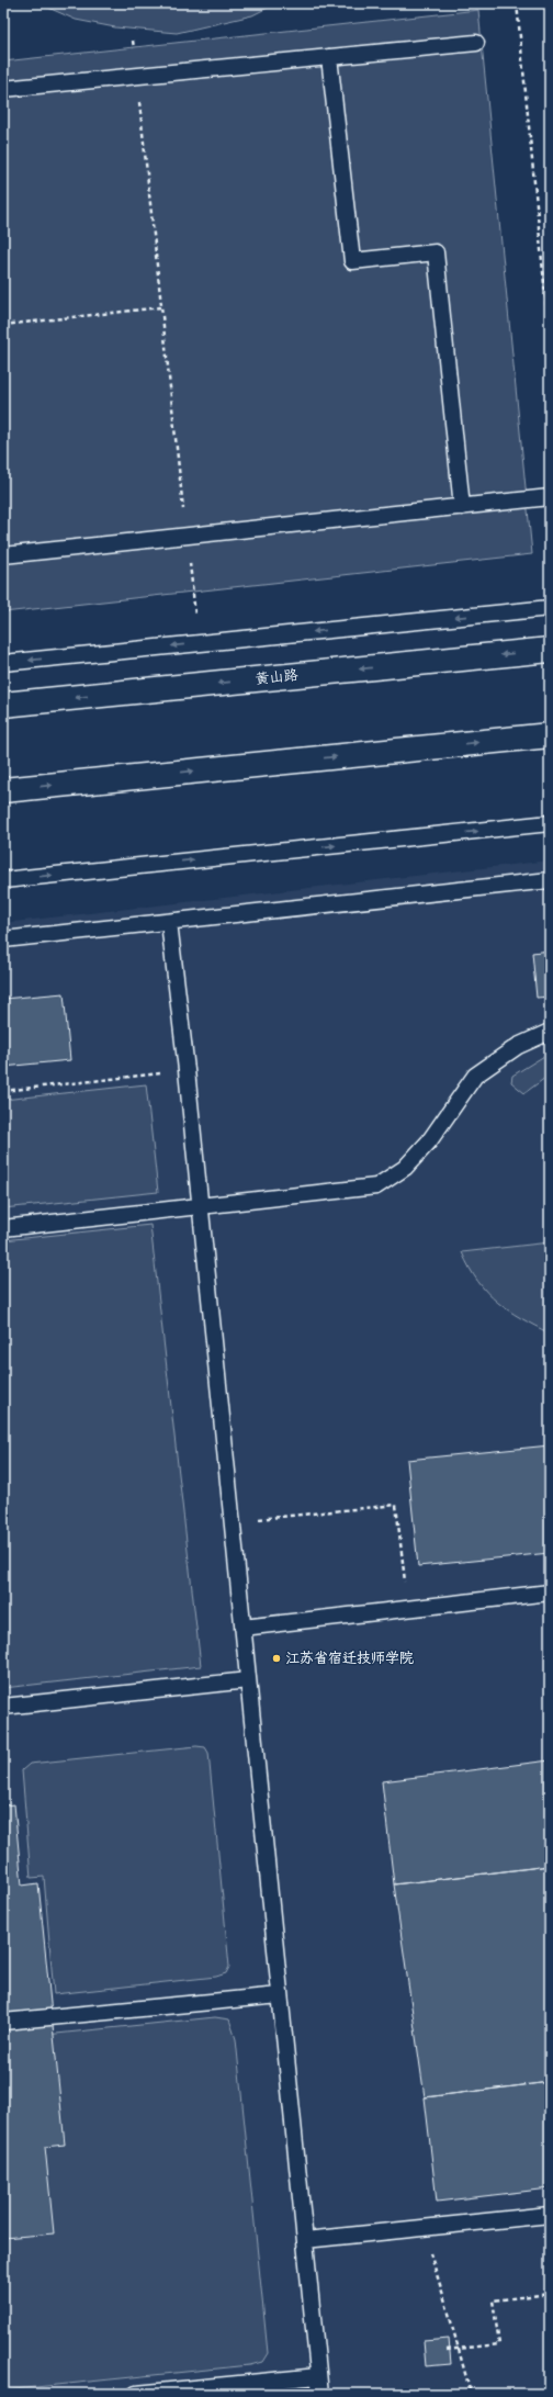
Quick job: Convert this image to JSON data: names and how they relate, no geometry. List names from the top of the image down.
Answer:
{
  "streets": {
    "main road": ["黄山路"]
  },
  "places": ["江苏省宿迁技师学院"]
}
